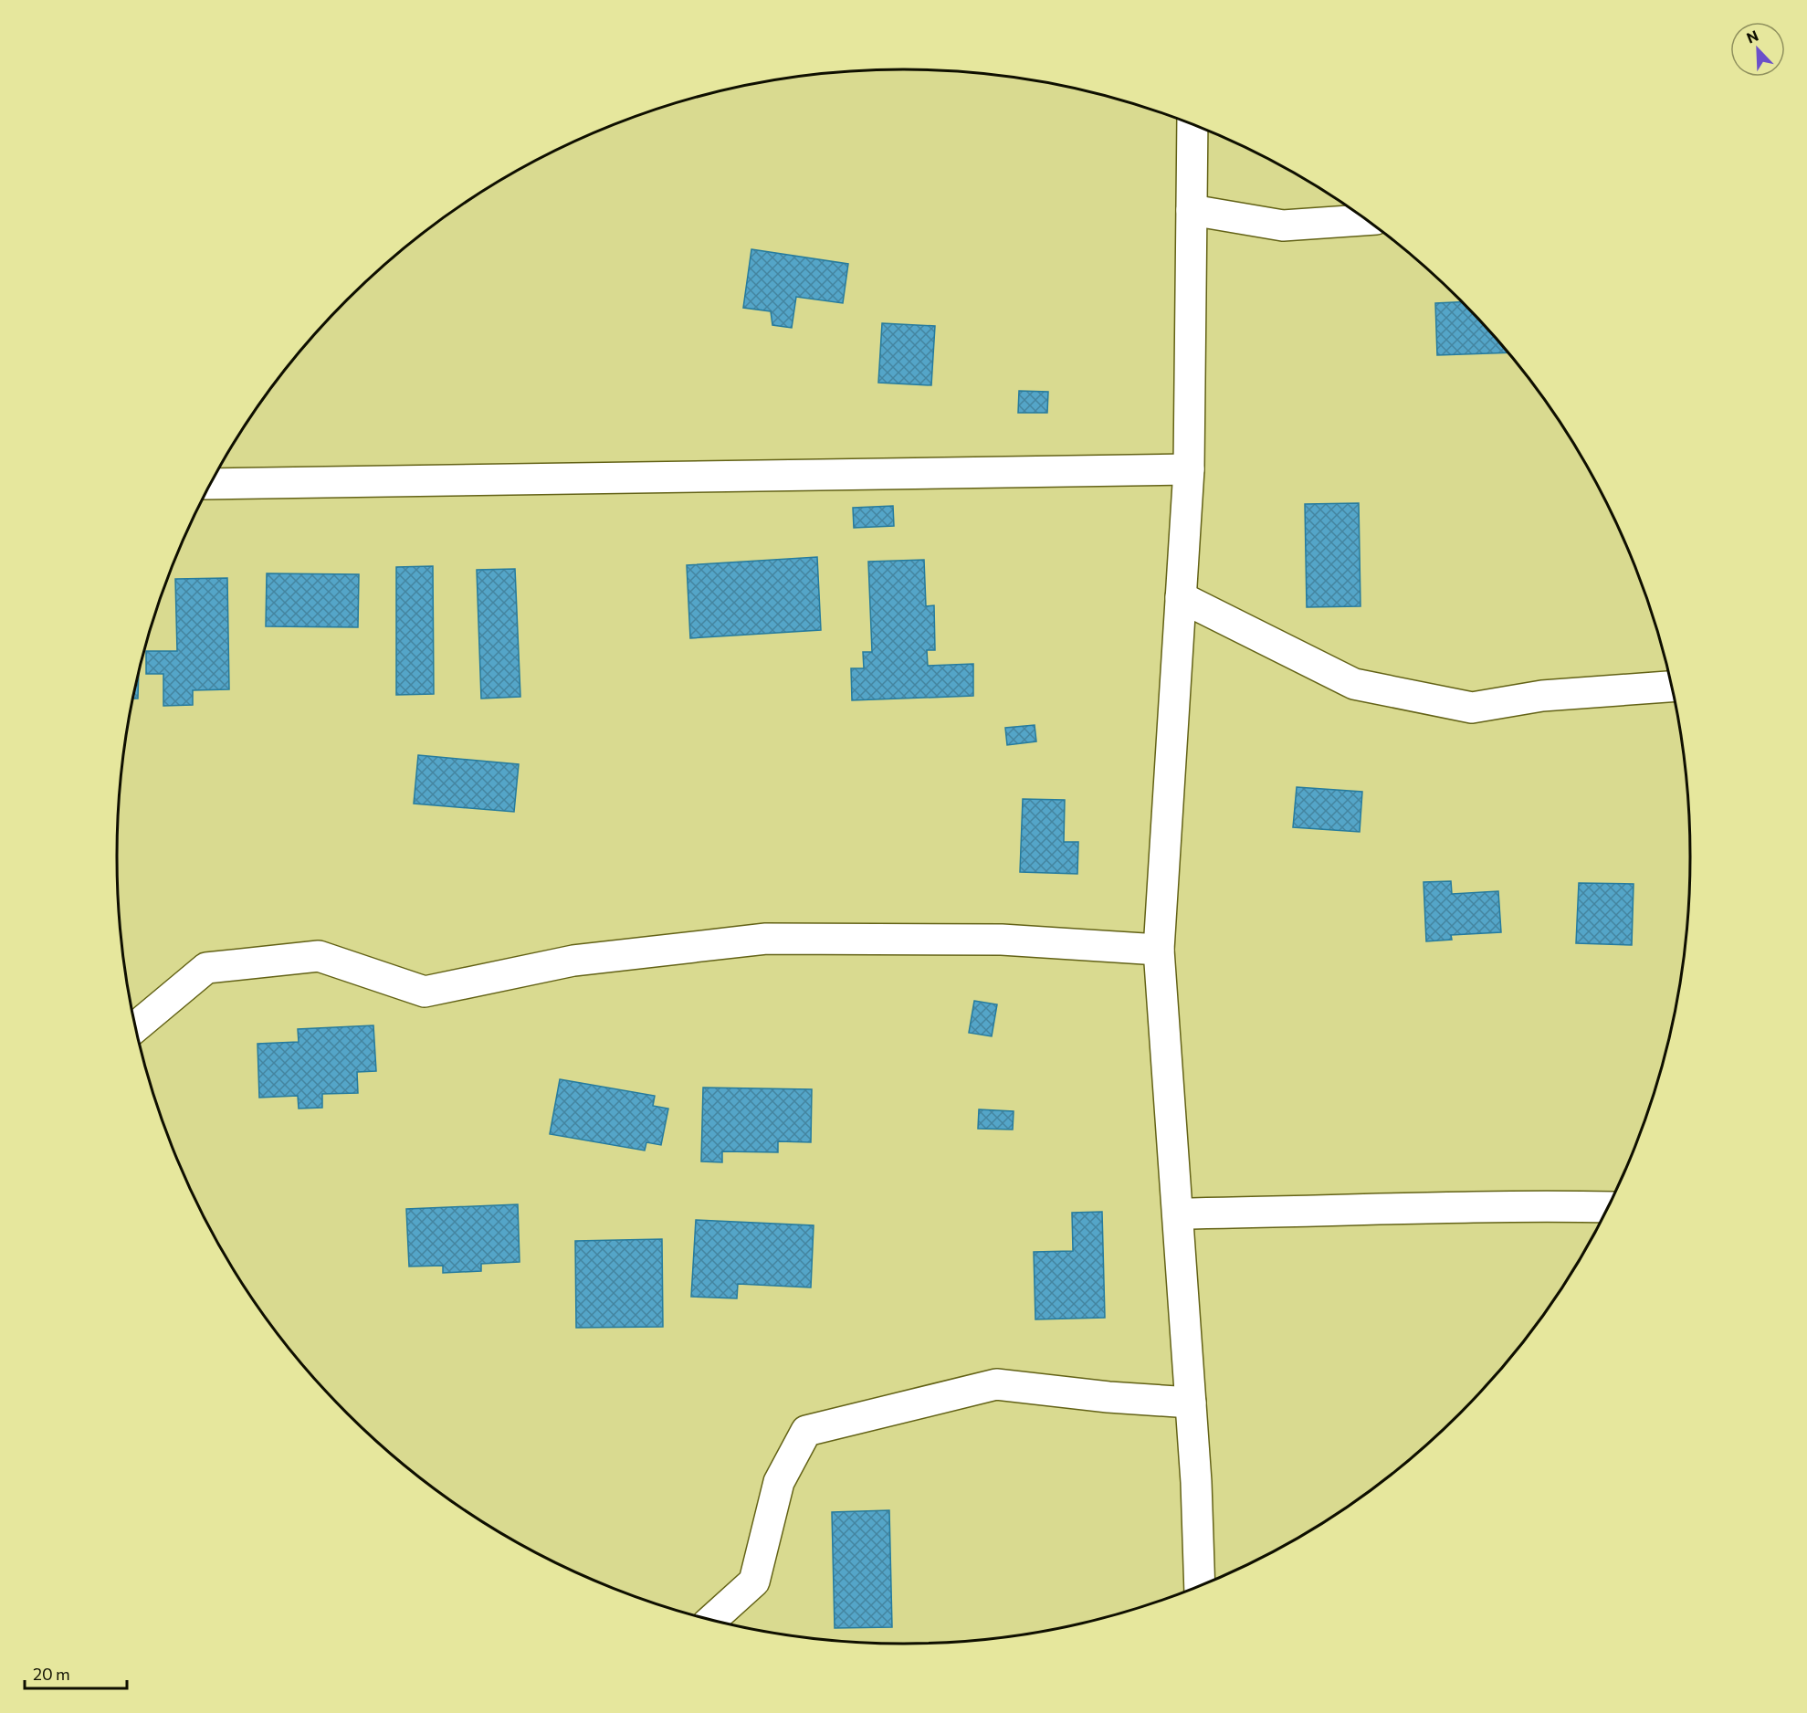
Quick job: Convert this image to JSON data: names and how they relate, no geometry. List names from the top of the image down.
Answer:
{
  "scale_bar": "20 m",
  "north": "top left"
}
